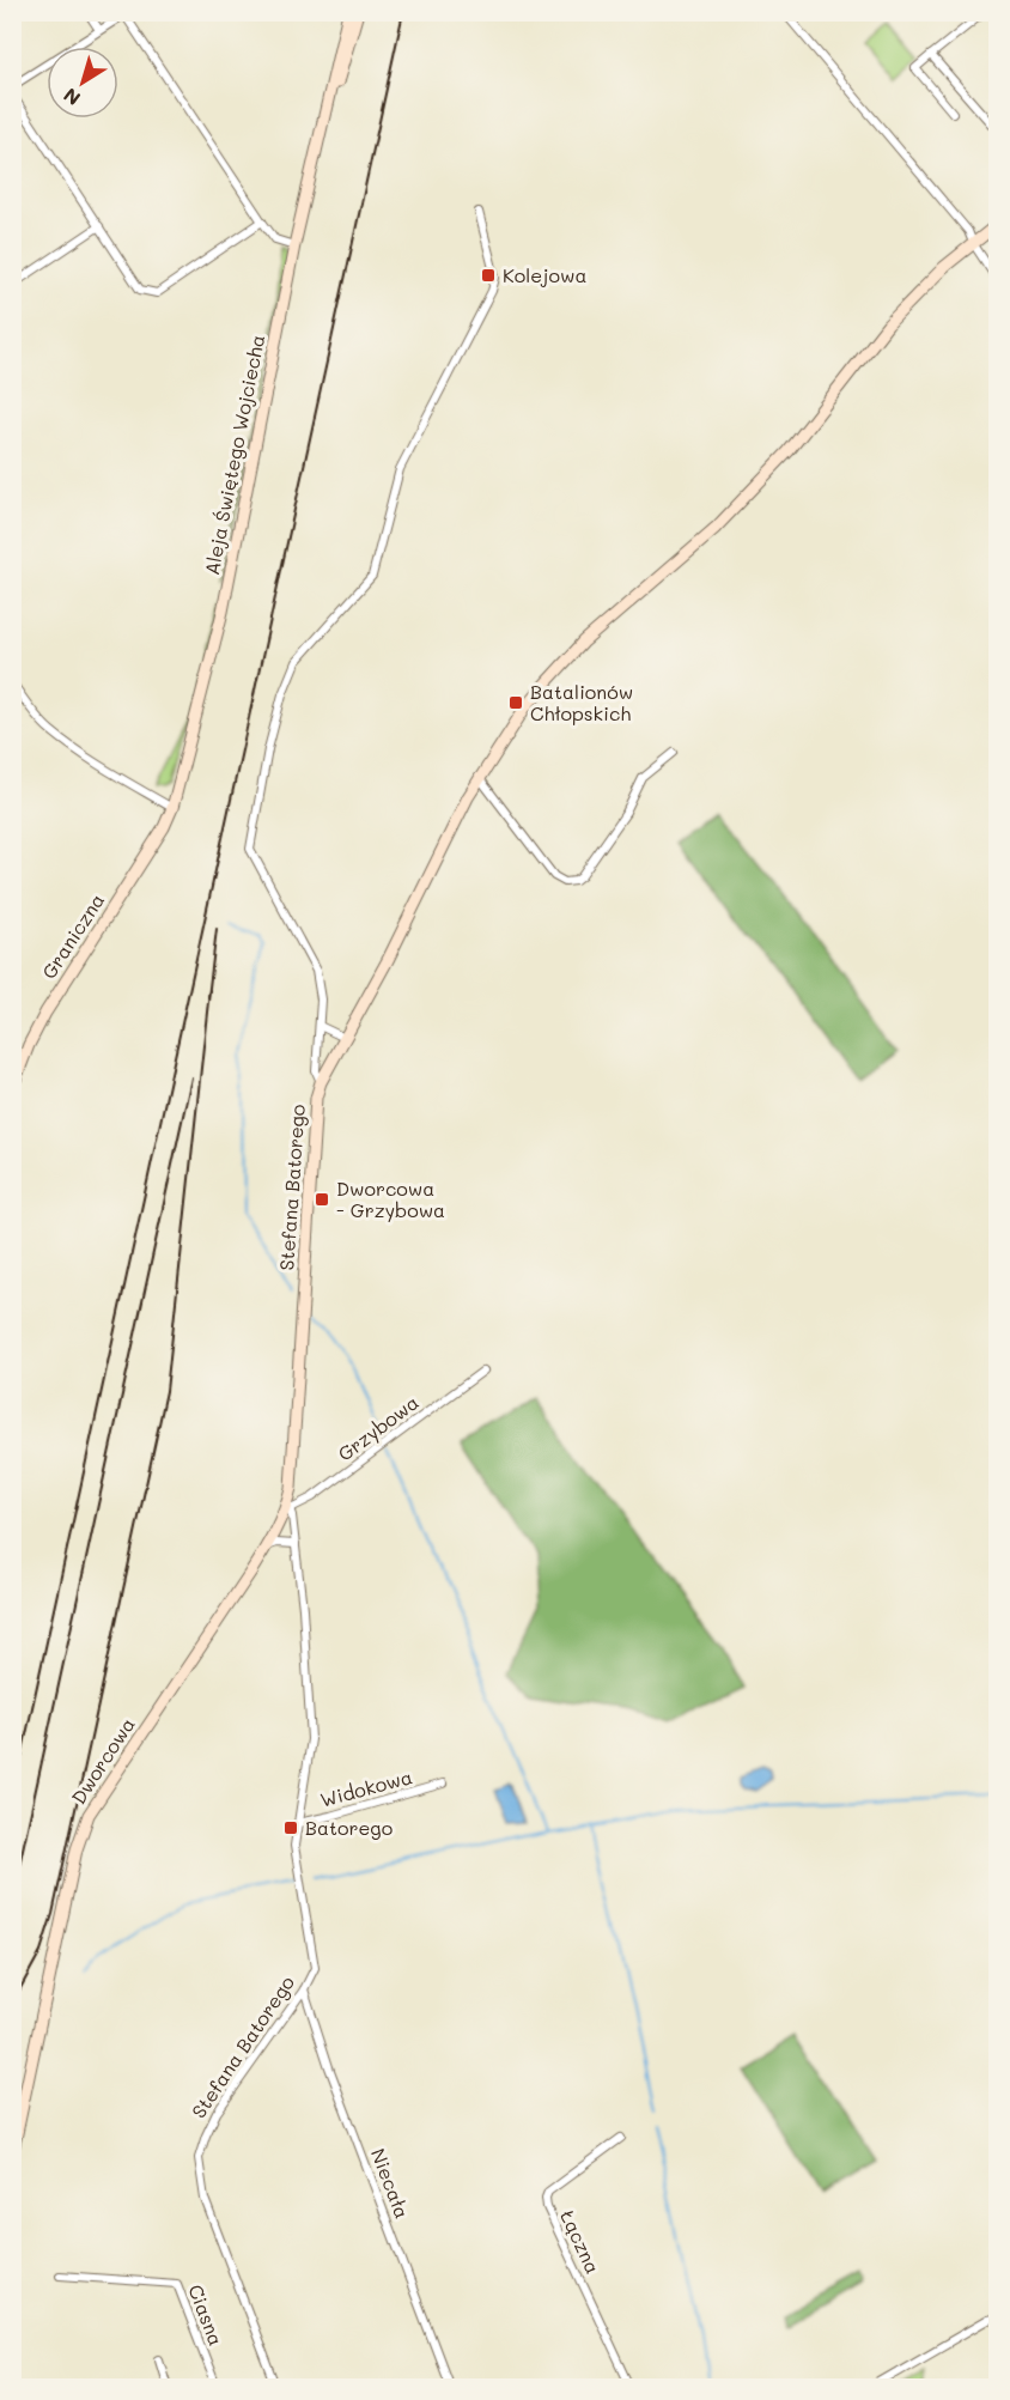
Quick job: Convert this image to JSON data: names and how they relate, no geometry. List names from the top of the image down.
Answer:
{
  "streets": {
    "street": [
      "Aleja Świętego Wojciecha",
      "Graniczna",
      "Stefana Batorego",
      "Grzybowa",
      "Dworcowa",
      "Widokowa",
      "Niecała",
      "Łączna",
      "Ciasna"
    ]
  },
  "crossings": [
    ["Aleja Świętego Wojciecha", "Graniczna"],
    ["Stefana Batorego", "Grzybowa"],
    ["Stefana Batorego", "Dworcowa"],
    ["Stefana Batorego", "Widokowa"],
    ["Stefana Batorego", "Niecała"],
    ["Grzybowa", "Dworcowa"]
  ],
  "places": {
    "transit": [
      "Kolejowa",
      "Batalionów Chłopskich",
      "Dworcowa - Grzybowa",
      "Batorego"
    ]
  },
  "north": "bottom left"
}
